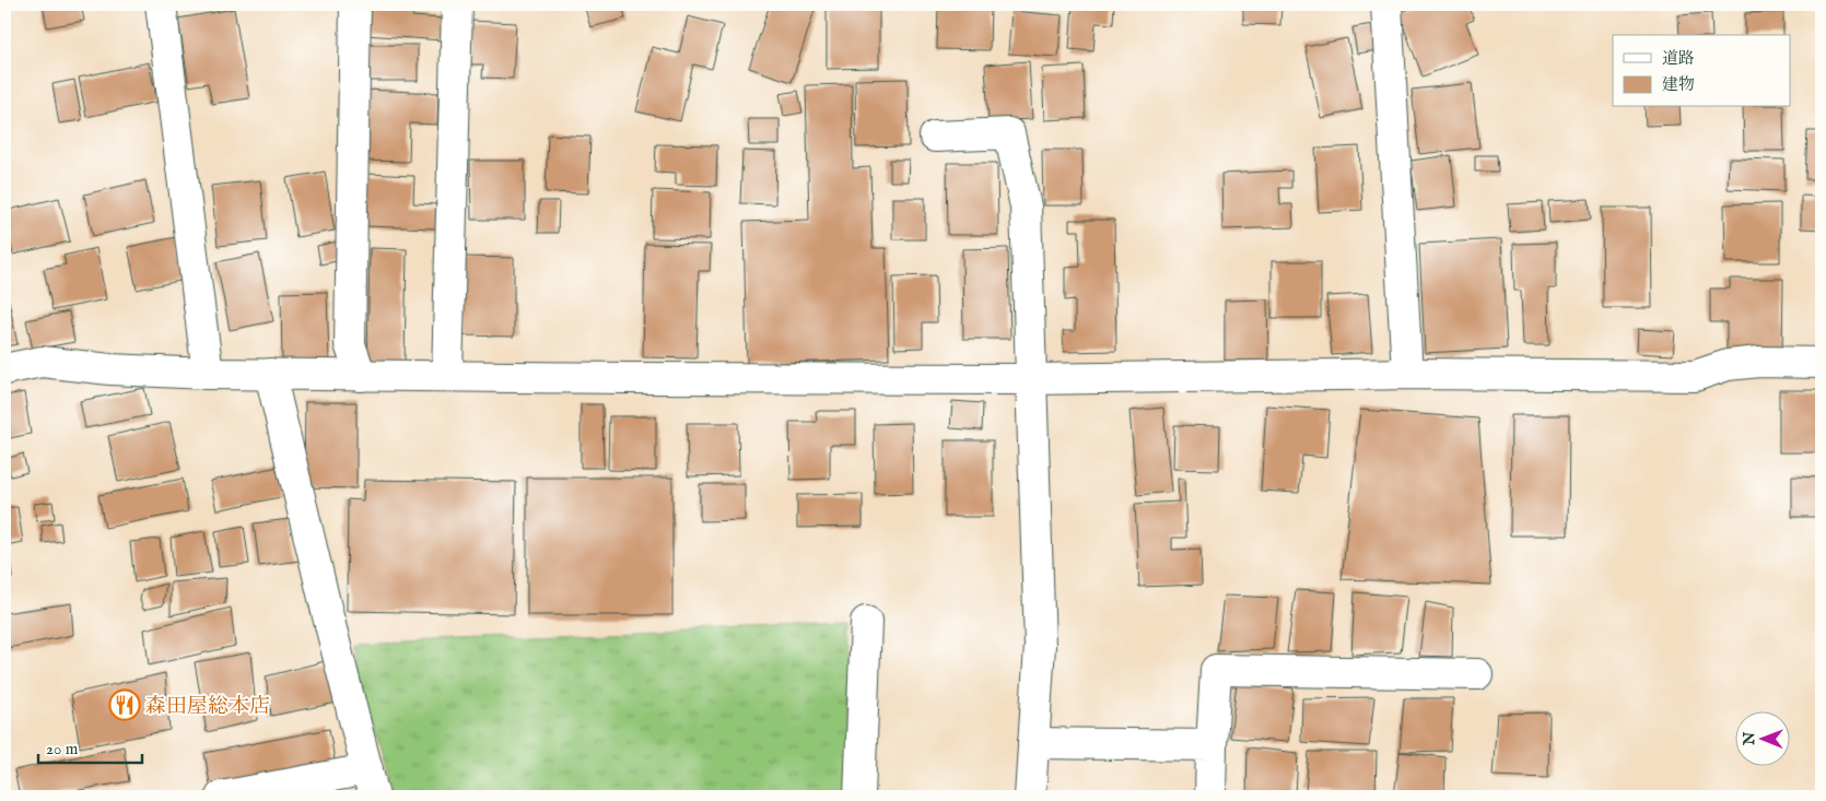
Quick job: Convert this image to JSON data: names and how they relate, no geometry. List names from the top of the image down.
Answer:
{
  "places": {
    "restaurant": ["森田屋総本店"]
  },
  "legend": ["道路", "建物"],
  "scale_bar": "20 m",
  "north": "left"
}
